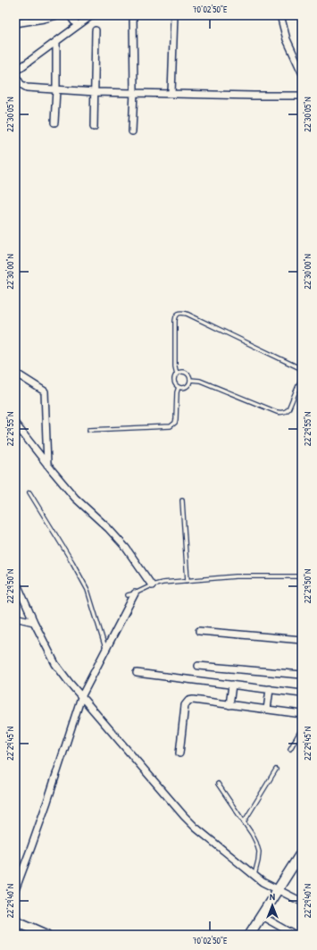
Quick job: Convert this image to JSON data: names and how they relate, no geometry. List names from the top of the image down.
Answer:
{
  "north": "top",
  "coordinates": [
    "70°02'50\"E",
    "22°30'05\"N",
    "22°30'00\"N",
    "22°29'55\"N",
    "22°29'50\"N",
    "22°29'45\"N",
    "22°29'40\"N"
  ]
}
